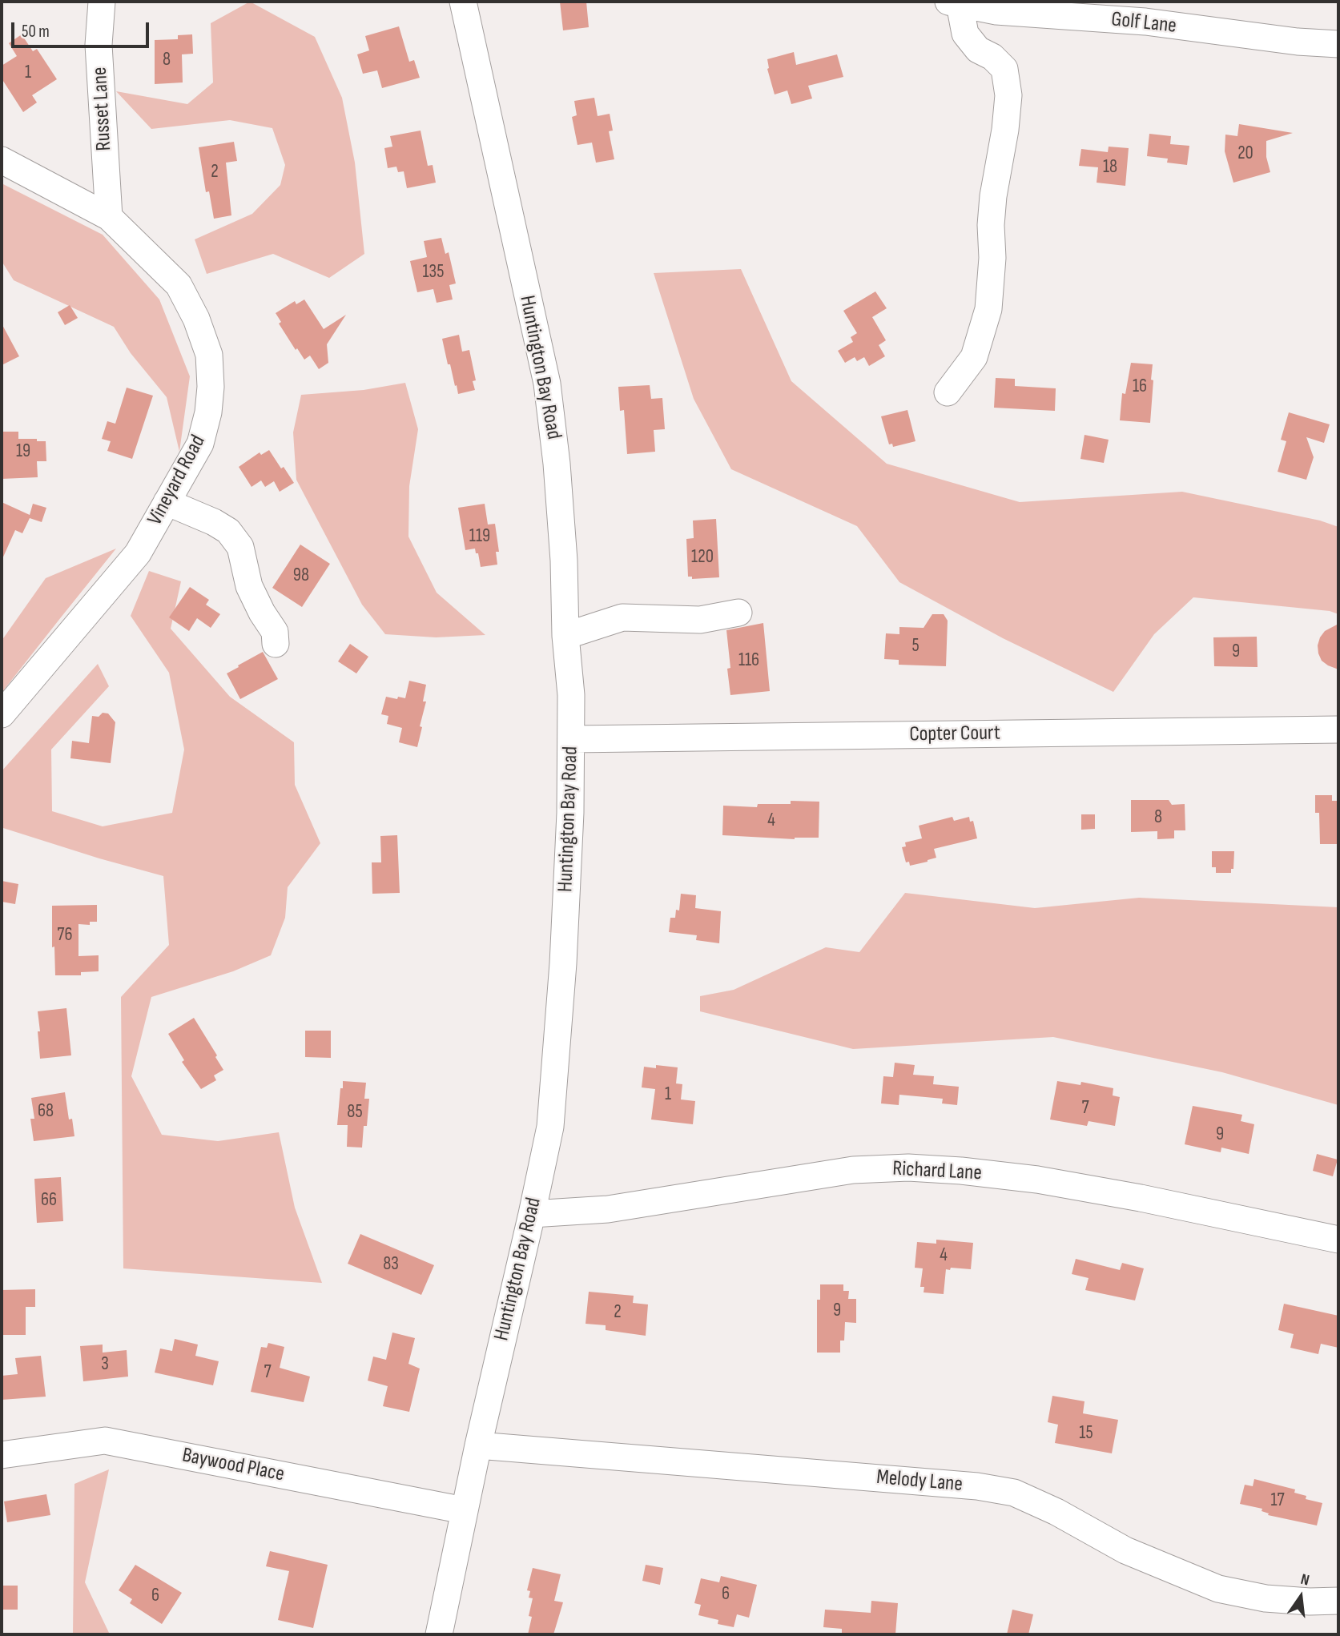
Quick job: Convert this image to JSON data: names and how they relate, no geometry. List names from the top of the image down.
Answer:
{
  "streets": {
    "street": [
      "Golf Lane",
      "Russet Lane",
      "Huntington Bay Road",
      "Vineyard Road",
      "Copter Court",
      "Richard Lane",
      "Baywood Place",
      "Melody Lane"
    ]
  },
  "crossings": [
    ["Russet Lane", "Vineyard Road"],
    ["Huntington Bay Road", "Copter Court"],
    ["Huntington Bay Road", "Richard Lane"],
    ["Huntington Bay Road", "Baywood Place"],
    ["Huntington Bay Road", "Melody Lane"]
  ],
  "house_numbers": [
    "8",
    "1",
    "20",
    "18",
    "2",
    "135",
    "16",
    "19",
    "119",
    "120",
    "98",
    "5",
    "9",
    "116",
    "8",
    "4",
    "76",
    "1",
    "7",
    "68",
    "85",
    "9",
    "66",
    "4",
    "83",
    "9",
    "2",
    "3",
    "7",
    "15",
    "17",
    "6",
    "6"
  ],
  "scale_bar": "50 m",
  "north": "top"
}
